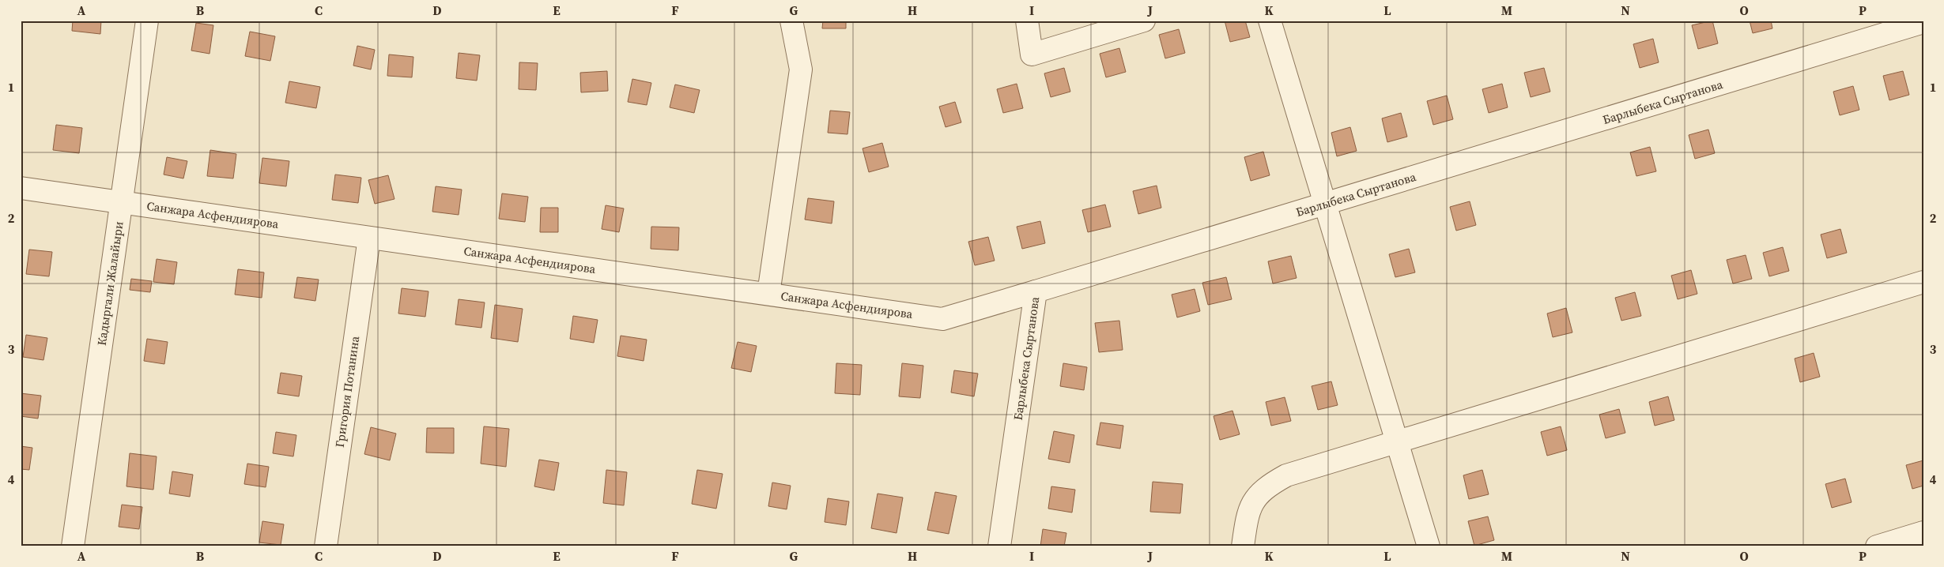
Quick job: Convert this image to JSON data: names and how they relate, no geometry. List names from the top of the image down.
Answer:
{
  "streets": {
    "street": [
      "Барлыбека Сыртанова",
      "Санжара Асфендиярова",
      "Кадыргали Жалайыри",
      "Григория Потанина"
    ]
  },
  "crossings": [
    ["Барлыбека Сыртанова", "Санжара Асфендиярова"],
    ["Санжара Асфендиярова", "Кадыргали Жалайыри"],
    ["Санжара Асфендиярова", "Григория Потанина"]
  ],
  "grid": {
    "columns": [
      "A",
      "B",
      "C",
      "D",
      "E",
      "F",
      "G",
      "H",
      "I",
      "J",
      "K",
      "L",
      "M",
      "N",
      "O",
      "P"
    ],
    "rows": [
      "1",
      "2",
      "3",
      "4"
    ]
  }
}
